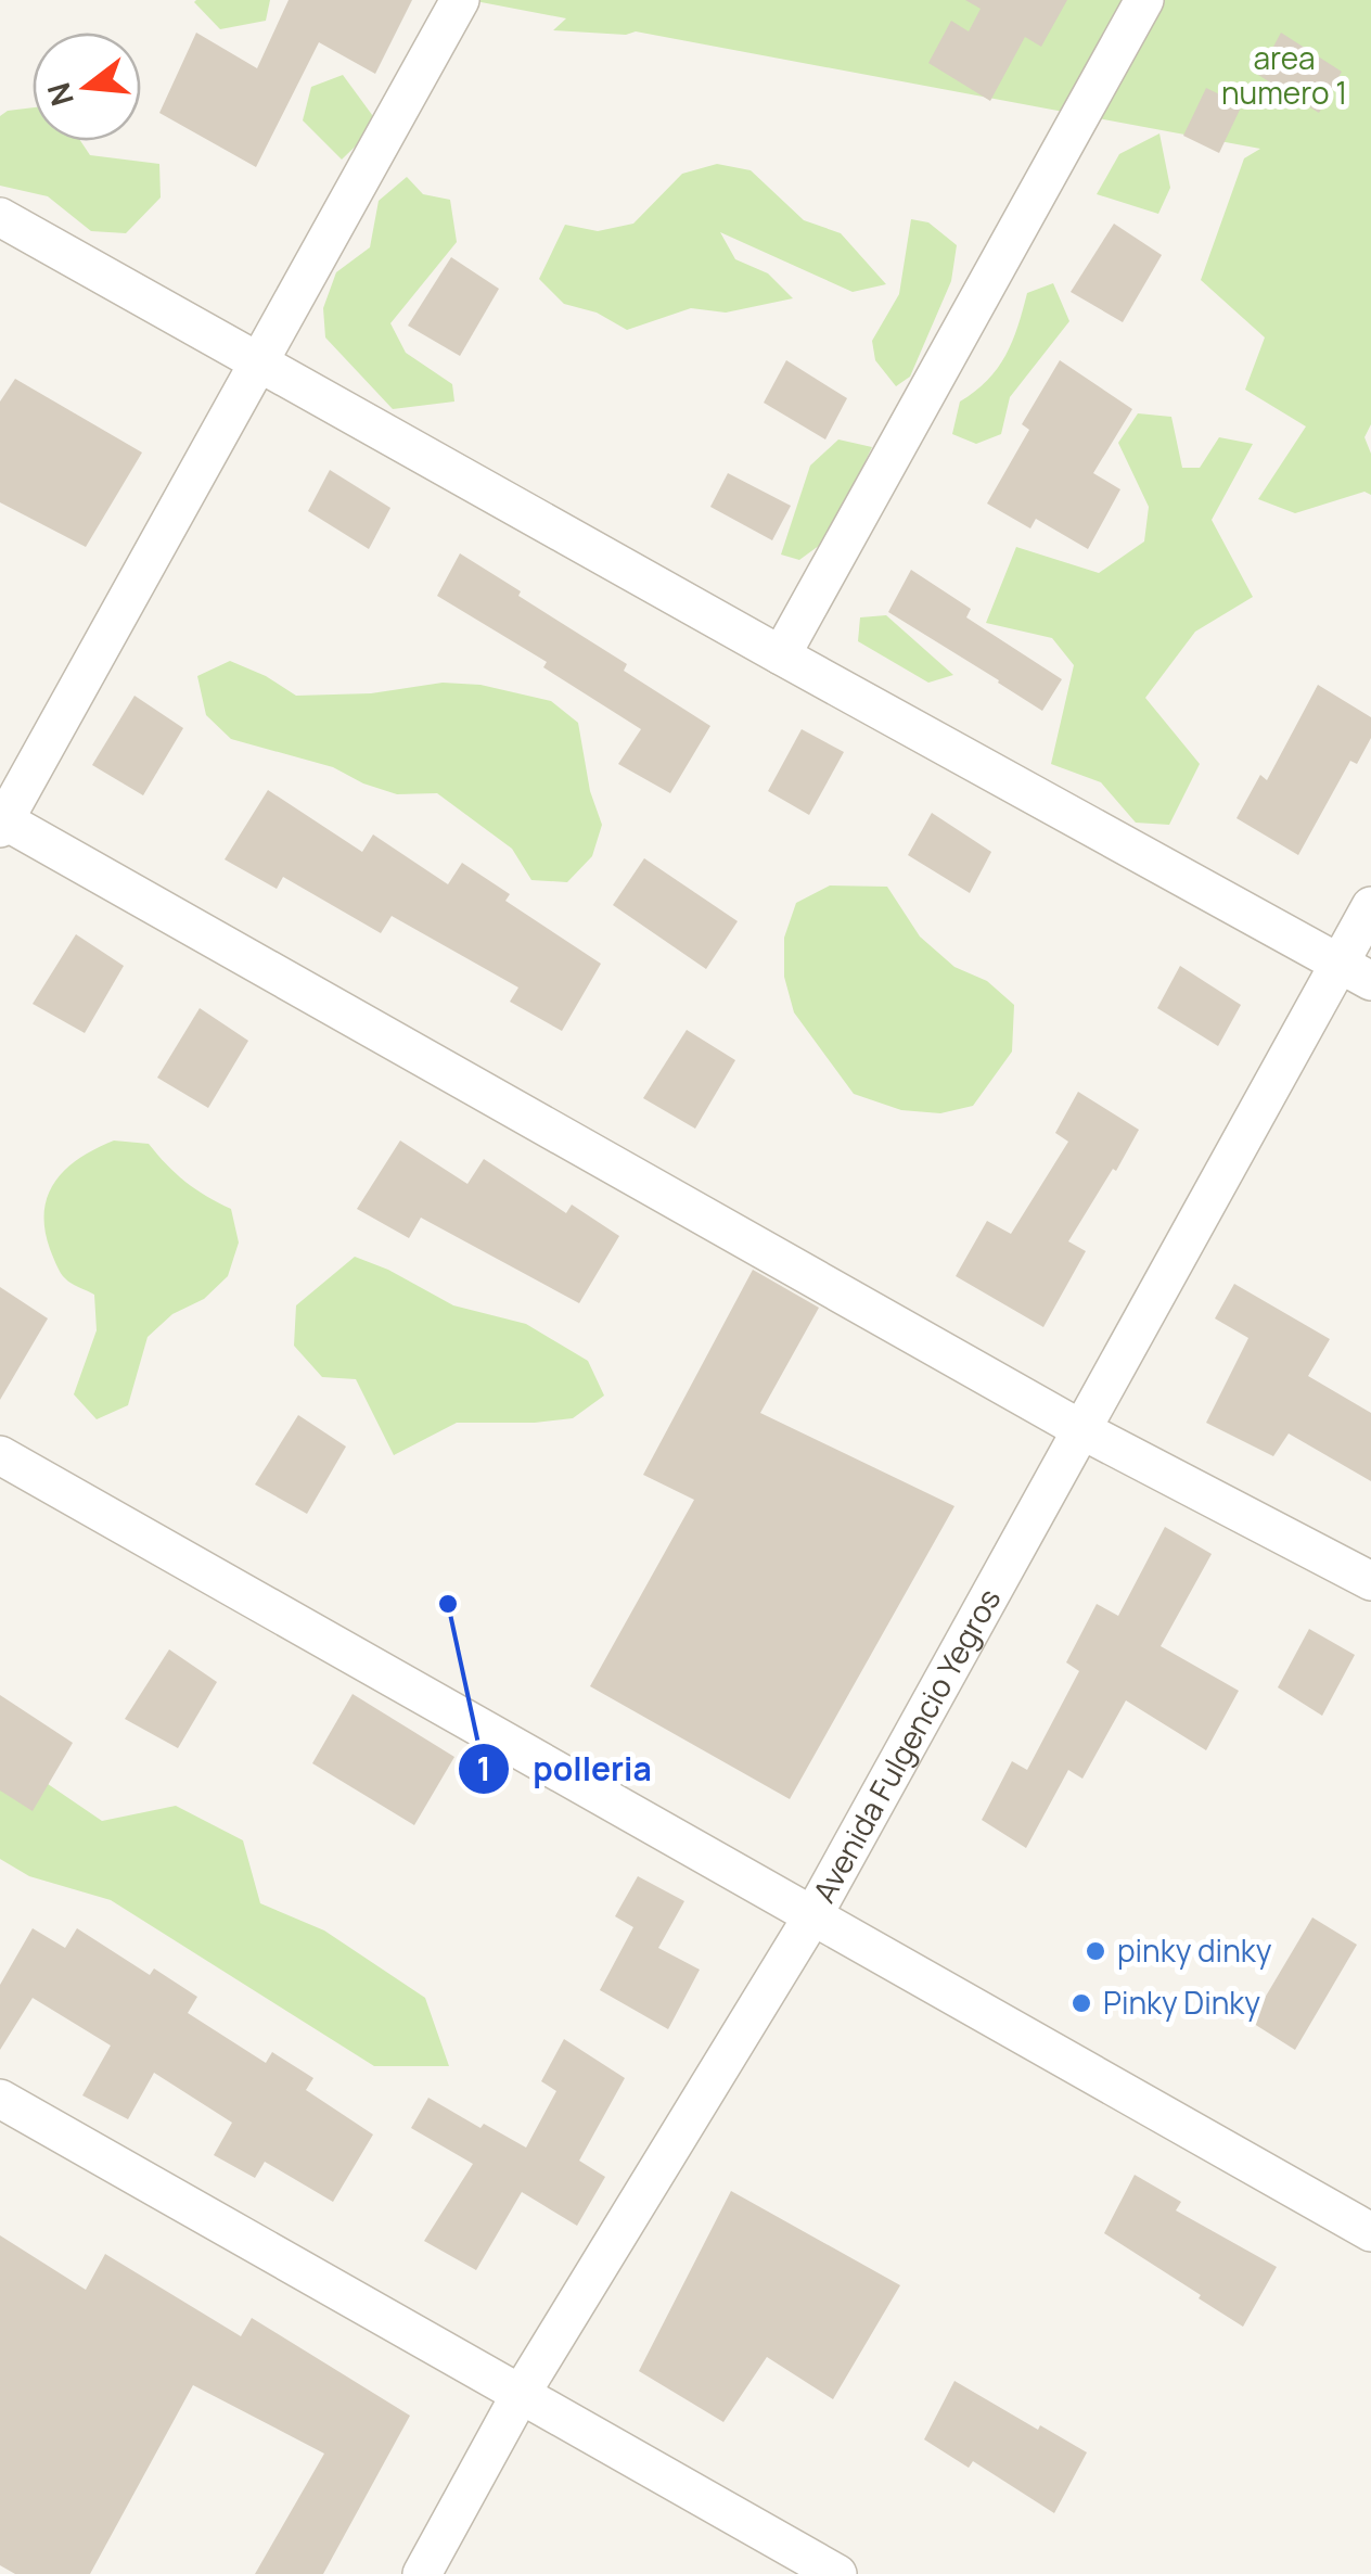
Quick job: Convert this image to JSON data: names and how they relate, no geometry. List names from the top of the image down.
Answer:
{
  "streets": {
    "street": ["Avenida Fulgencio Yegros"]
  },
  "parks": ["area numero 1"],
  "places": ["polleria", "pinky dinky", "Pinky Dinky"],
  "north": "left"
}
